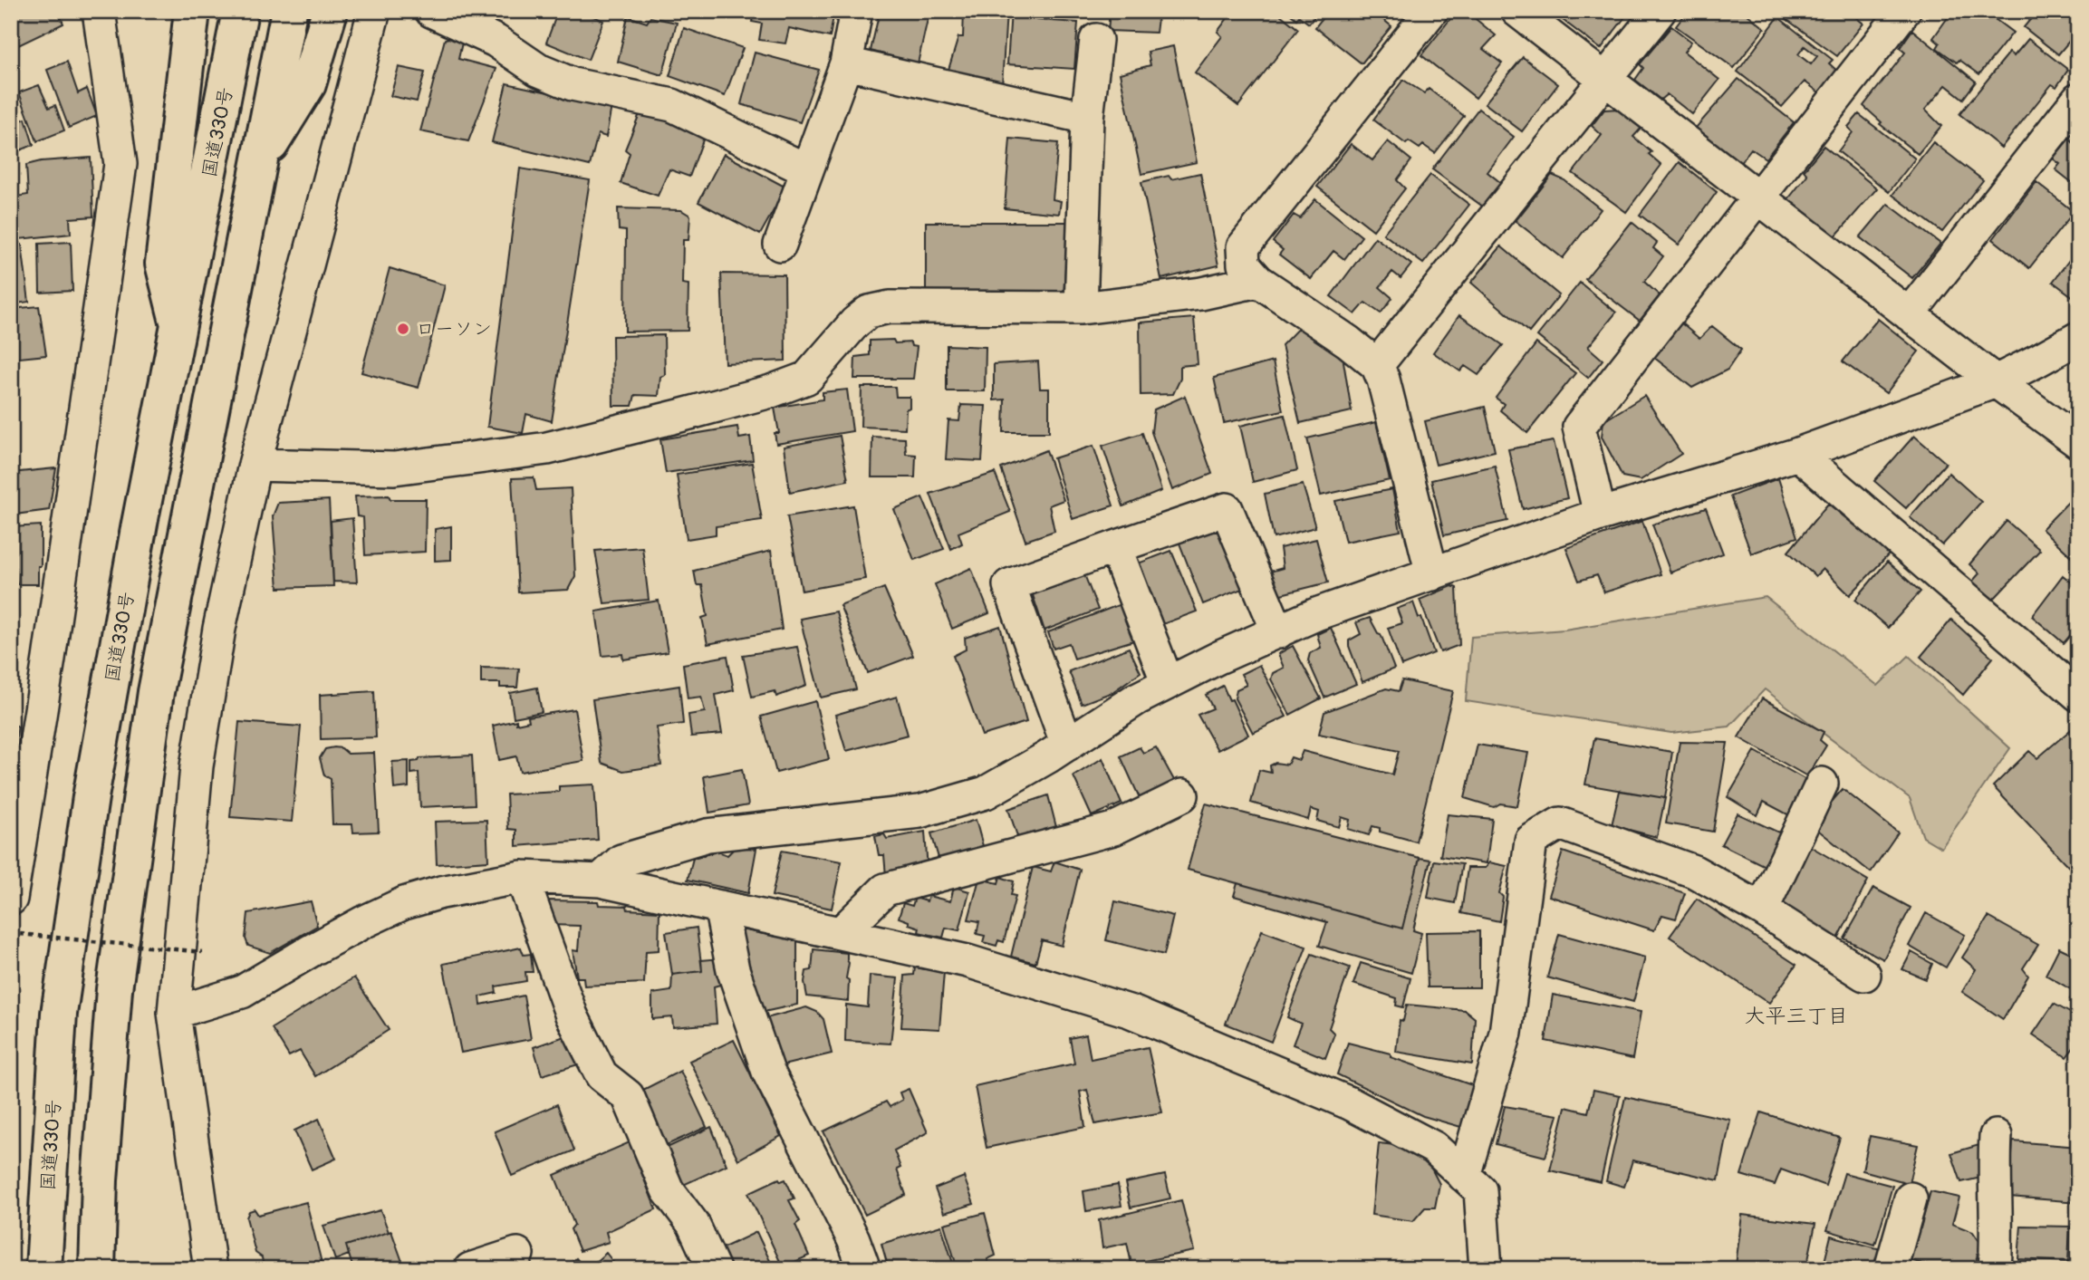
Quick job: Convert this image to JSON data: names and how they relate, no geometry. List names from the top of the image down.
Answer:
{
  "streets": {
    "highway": ["国道330号"]
  },
  "districts": ["大平三丁目"],
  "places": ["ローソン"]
}
